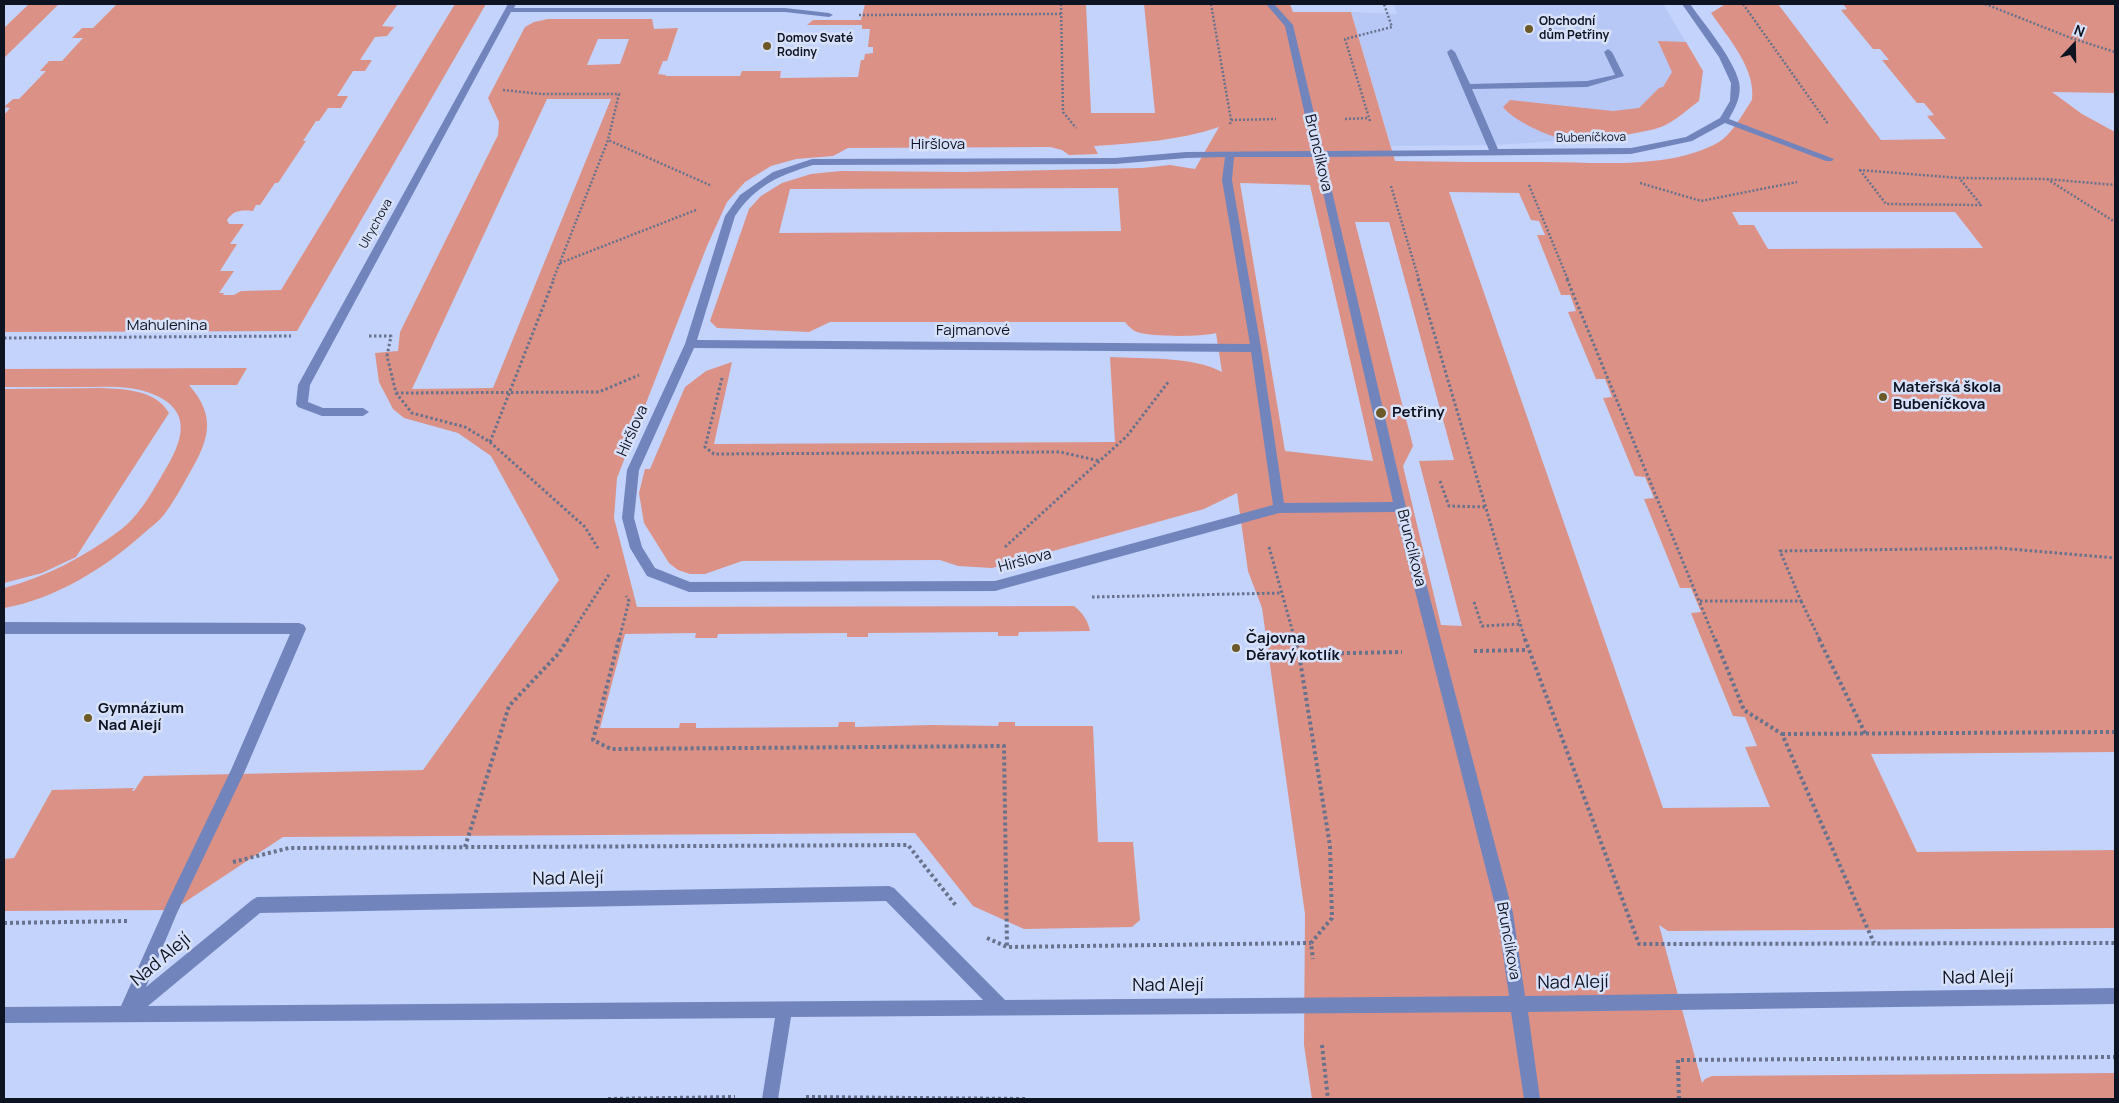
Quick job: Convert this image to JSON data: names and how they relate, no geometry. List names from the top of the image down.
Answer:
{
  "streets": {
    "street": [
      "Bubeníčkova",
      "Hiršlova",
      "Brunclíkova",
      "Ulrychova",
      "Fajmanové",
      "Nad Alejí"
    ],
    "path": ["Mahulenina"]
  },
  "crossings": [
    ["Bubeníčkova", "Hiršlova"],
    ["Bubeníčkova", "Brunclíkova"],
    ["Hiršlova", "Brunclíkova"],
    ["Hiršlova", "Fajmanové"],
    ["Brunclíkova", "Nad Alejí"],
    ["Ulrychova", "Mahulenina"]
  ],
  "places": [
    "Obchodní dům Petřiny",
    "Domov Svaté Rodiny",
    "Mateřská škola Bubeníčkova",
    "Petřiny",
    "Čajovna Děravý kotlík",
    "Gymnázium Nad Alejí"
  ],
  "north": "top"
}
